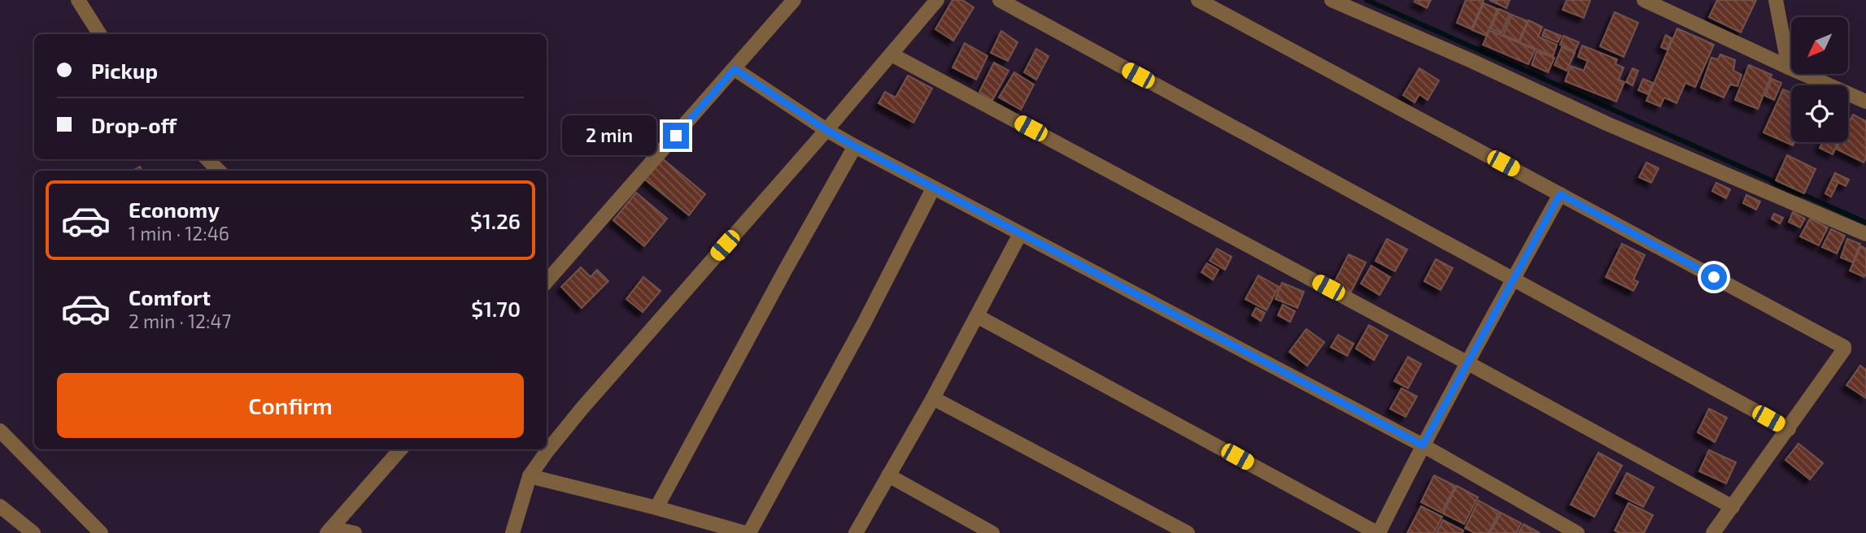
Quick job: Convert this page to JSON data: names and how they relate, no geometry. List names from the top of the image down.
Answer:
{
  "north": "bottom left",
  "page": {
    "banner": ["Pickup", "Drop-off"],
    "bubble": "2 min",
    "list": [
      {
        "name": "Economy",
        "note": "1 min · 12:46",
        "value": "$1.26"
      },
      {
        "name": "Comfort",
        "note": "2 min · 12:47",
        "value": "$1.70"
      }
    ],
    "buttons": "Confirm"
  }
}
